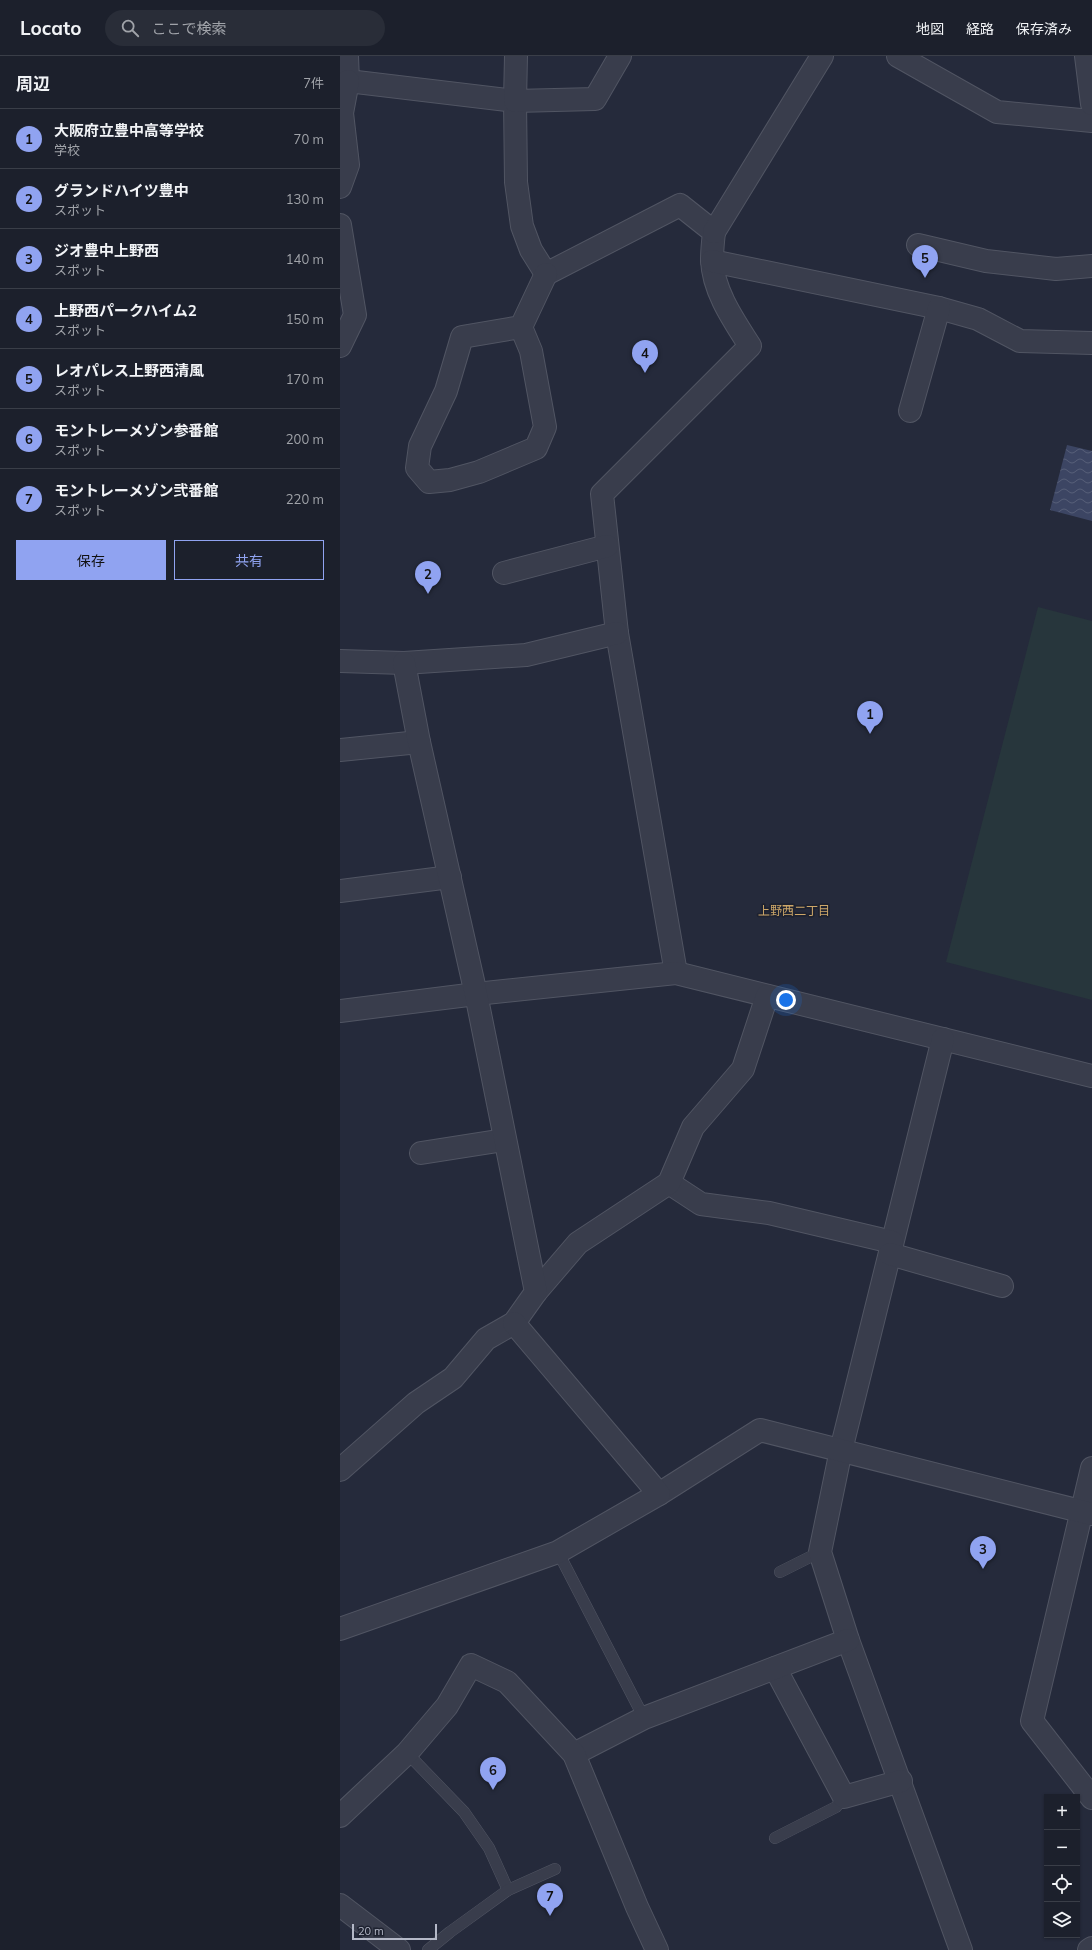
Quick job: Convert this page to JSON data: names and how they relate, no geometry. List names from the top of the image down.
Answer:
{
  "districts": ["上野西二丁目"],
  "scale_bar": "20 m",
  "page": {
    "header": "Locato",
    "search": "ここで検索",
    "nav": ["地図", "経路", "保存済み"],
    "heading": ["周辺", "7件"],
    "list": [
      {
        "mark": "1",
        "name": "大阪府立豊中高等学校",
        "note": "学校",
        "value": "70 m"
      },
      {
        "mark": "2",
        "name": "グランドハイツ豊中",
        "note": "スポット",
        "value": "130 m"
      },
      {
        "mark": "3",
        "name": "ジオ豊中上野西",
        "note": "スポット",
        "value": "140 m"
      },
      {
        "mark": "4",
        "name": "上野西パークハイム2",
        "note": "スポット",
        "value": "150 m"
      },
      {
        "mark": "5",
        "name": "レオパレス上野西清風",
        "note": "スポット",
        "value": "170 m"
      },
      {
        "mark": "6",
        "name": "モントレーメゾン参番館",
        "note": "スポット",
        "value": "200 m"
      },
      {
        "mark": "7",
        "name": "モントレーメゾン弐番館",
        "note": "スポット",
        "value": "220 m"
      }
    ],
    "pins": [
      "5",
      "4",
      "2",
      "1",
      "3",
      "6",
      "7"
    ],
    "buttons": ["保存", "共有"],
    "map_buttons": ["+", "−"],
    "scale": "20 m"
  }
}
